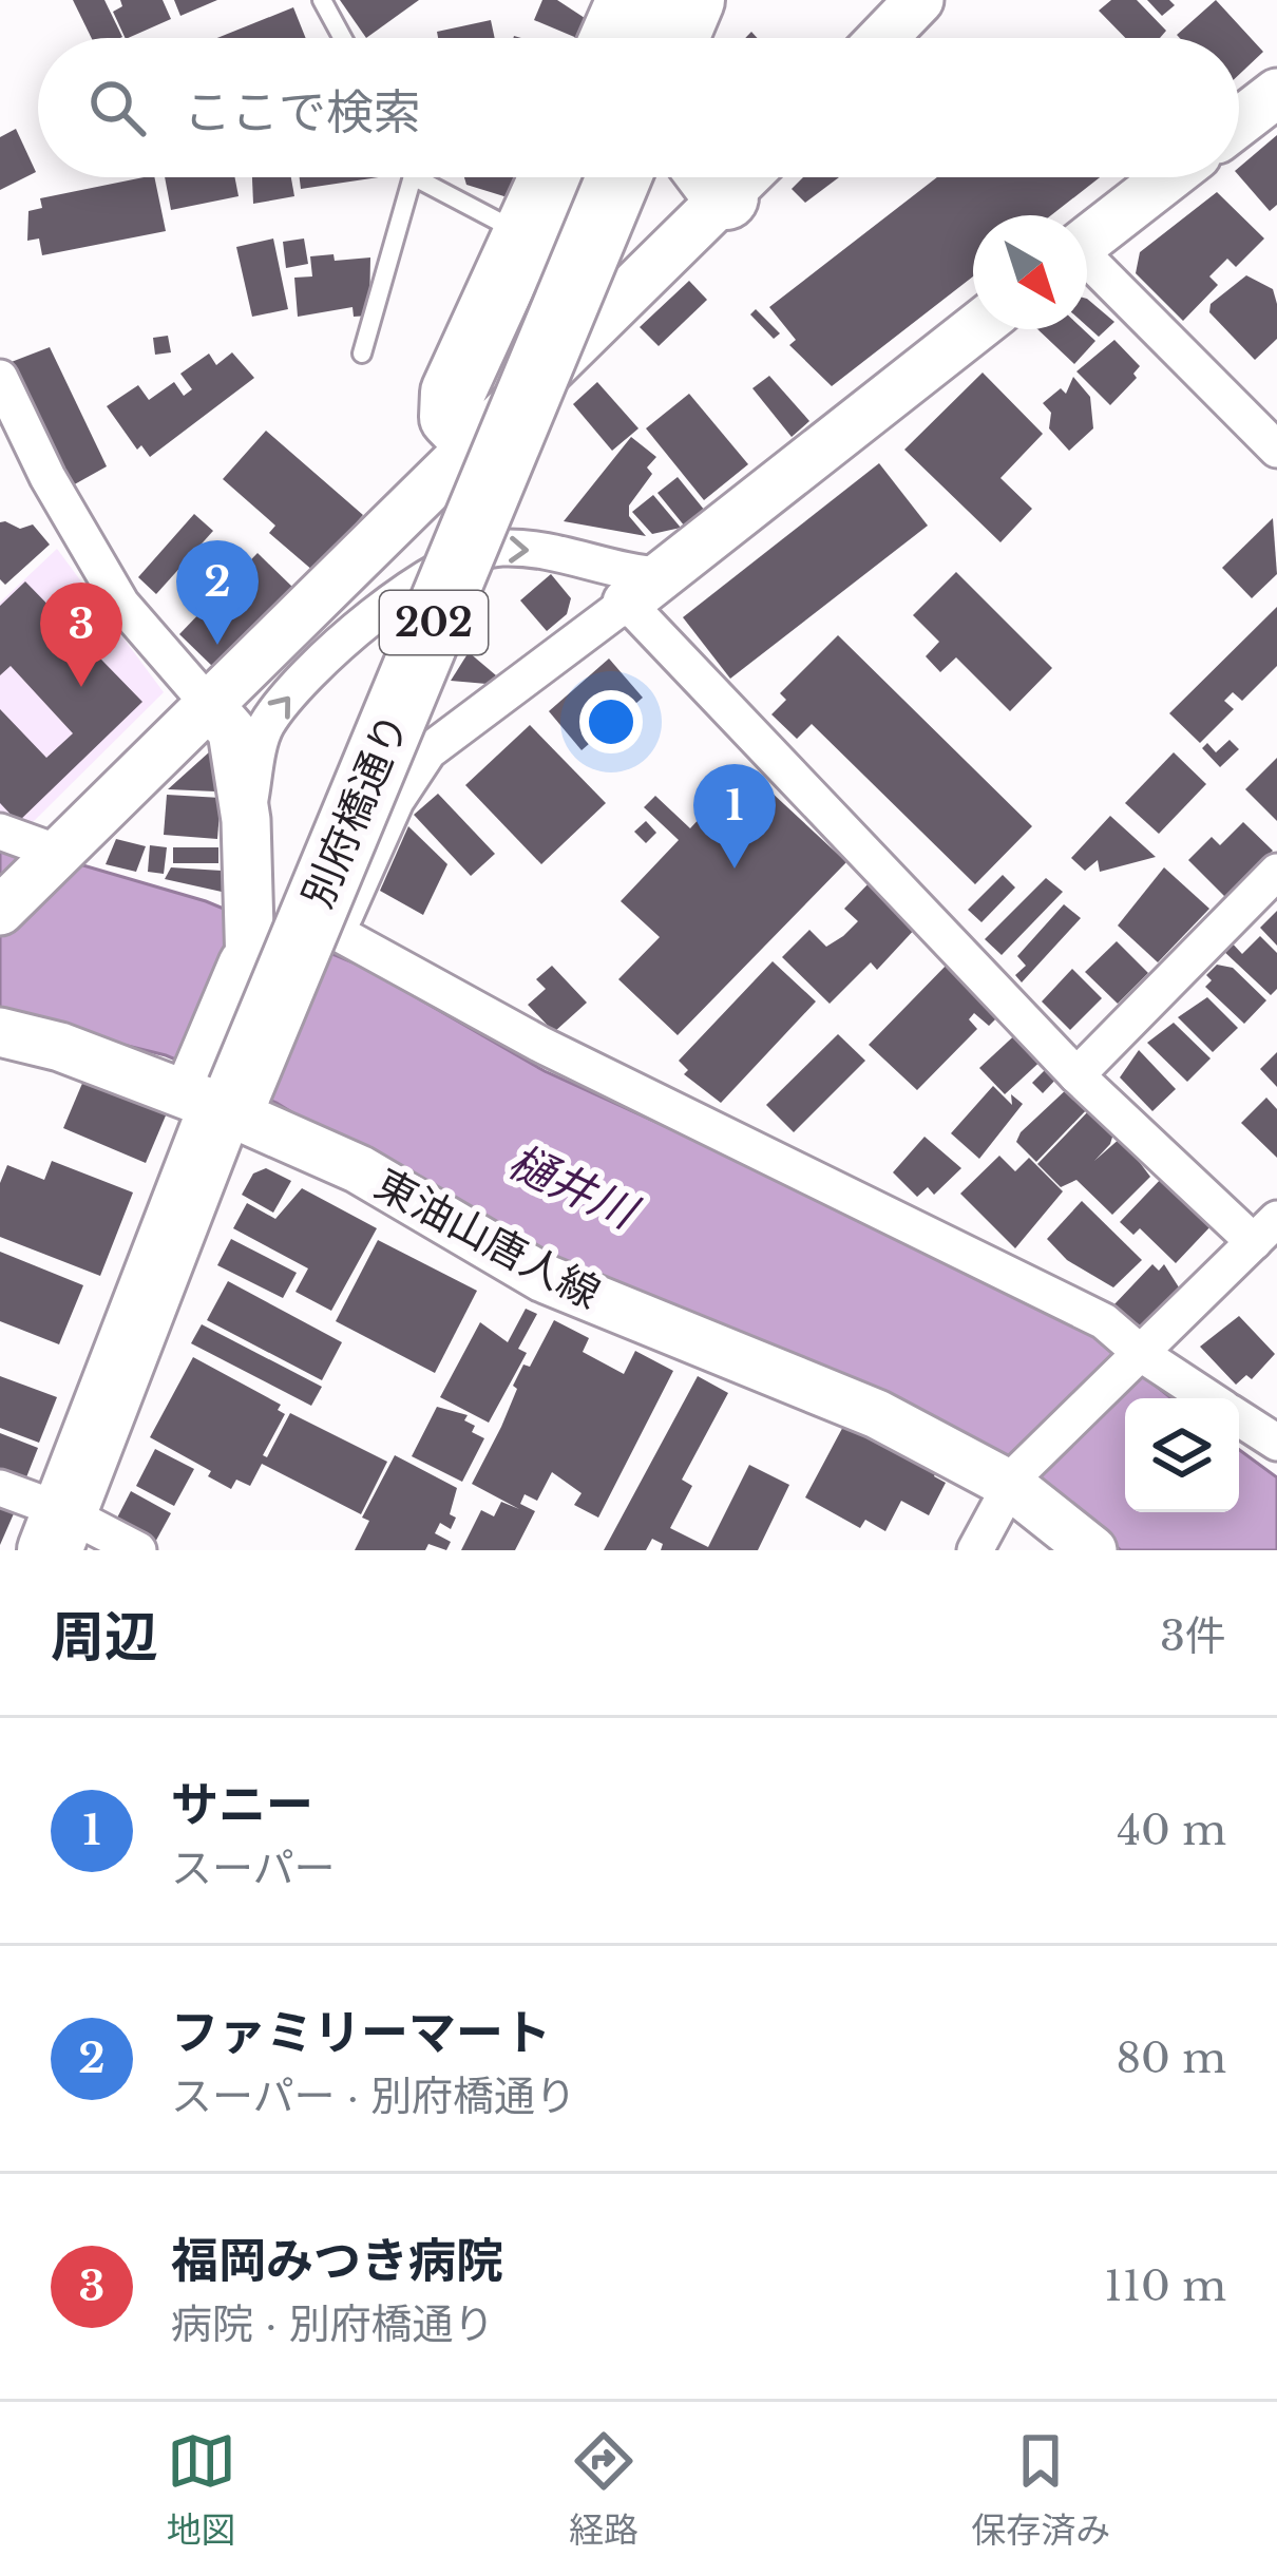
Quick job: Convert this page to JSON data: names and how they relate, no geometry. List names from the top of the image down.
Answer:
{
  "streets": {
    "highway": ["202", "別府橋通り"],
    "street": ["東油山唐人線"]
  },
  "crossings": [
    ["別府橋通り", "東油山唐人線"]
  ],
  "water": ["樋井川"],
  "north": "bottom right",
  "page": {
    "search": "ここで検索",
    "pins": ["2", "3", "1"],
    "heading": ["周辺", "3件"],
    "list": [
      {
        "mark": "1",
        "name": "サニー",
        "note": "スーパー",
        "value": "40 m"
      },
      {
        "mark": "2",
        "name": "ファミリーマート",
        "note": "スーパー · 別府橋通り",
        "value": "80 m"
      },
      {
        "mark": "3",
        "name": "福岡みつき病院",
        "note": "病院 · 別府橋通り",
        "value": "110 m"
      }
    ],
    "nav": ["地図", "経路", "保存済み"]
  }
}
